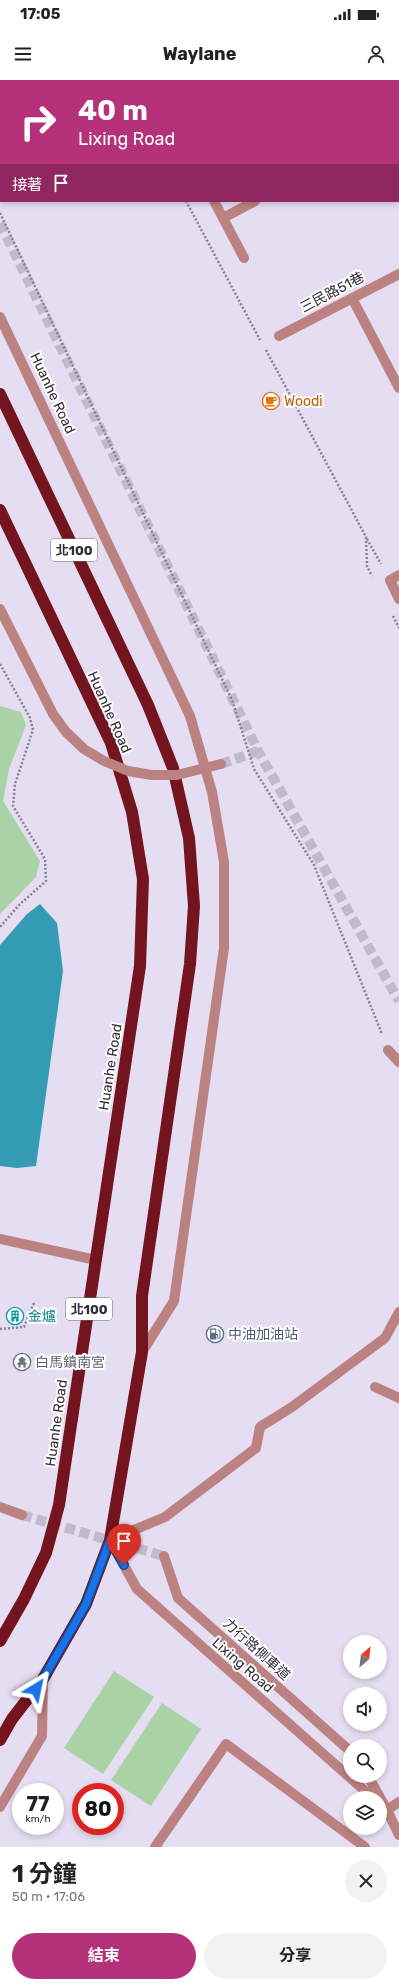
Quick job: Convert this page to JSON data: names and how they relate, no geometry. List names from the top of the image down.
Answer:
{
  "streets": {
    "highway": ["Huanhe Road", "北100"],
    "street": ["三民路51巷", "力行路側車道", "Lixing Road"]
  },
  "crossings": [
    ["Huanhe Road", "Lixing Road"]
  ],
  "places": {
    "cafe": ["Woodi"],
    "building": ["金爐"],
    "fuel station": ["中油加油站"],
    "temple": ["白馬鎮南宮"]
  },
  "north": "top right",
  "page": {
    "status": "17:05",
    "header": "Waylane",
    "turn": ["40 m", "Lixing Road"],
    "then": "接著",
    "speed": "77 km/h",
    "limit": "80",
    "heading": ["1 分鐘", "50 m · 17:06"],
    "buttons": ["結束", "分享"]
  }
}
